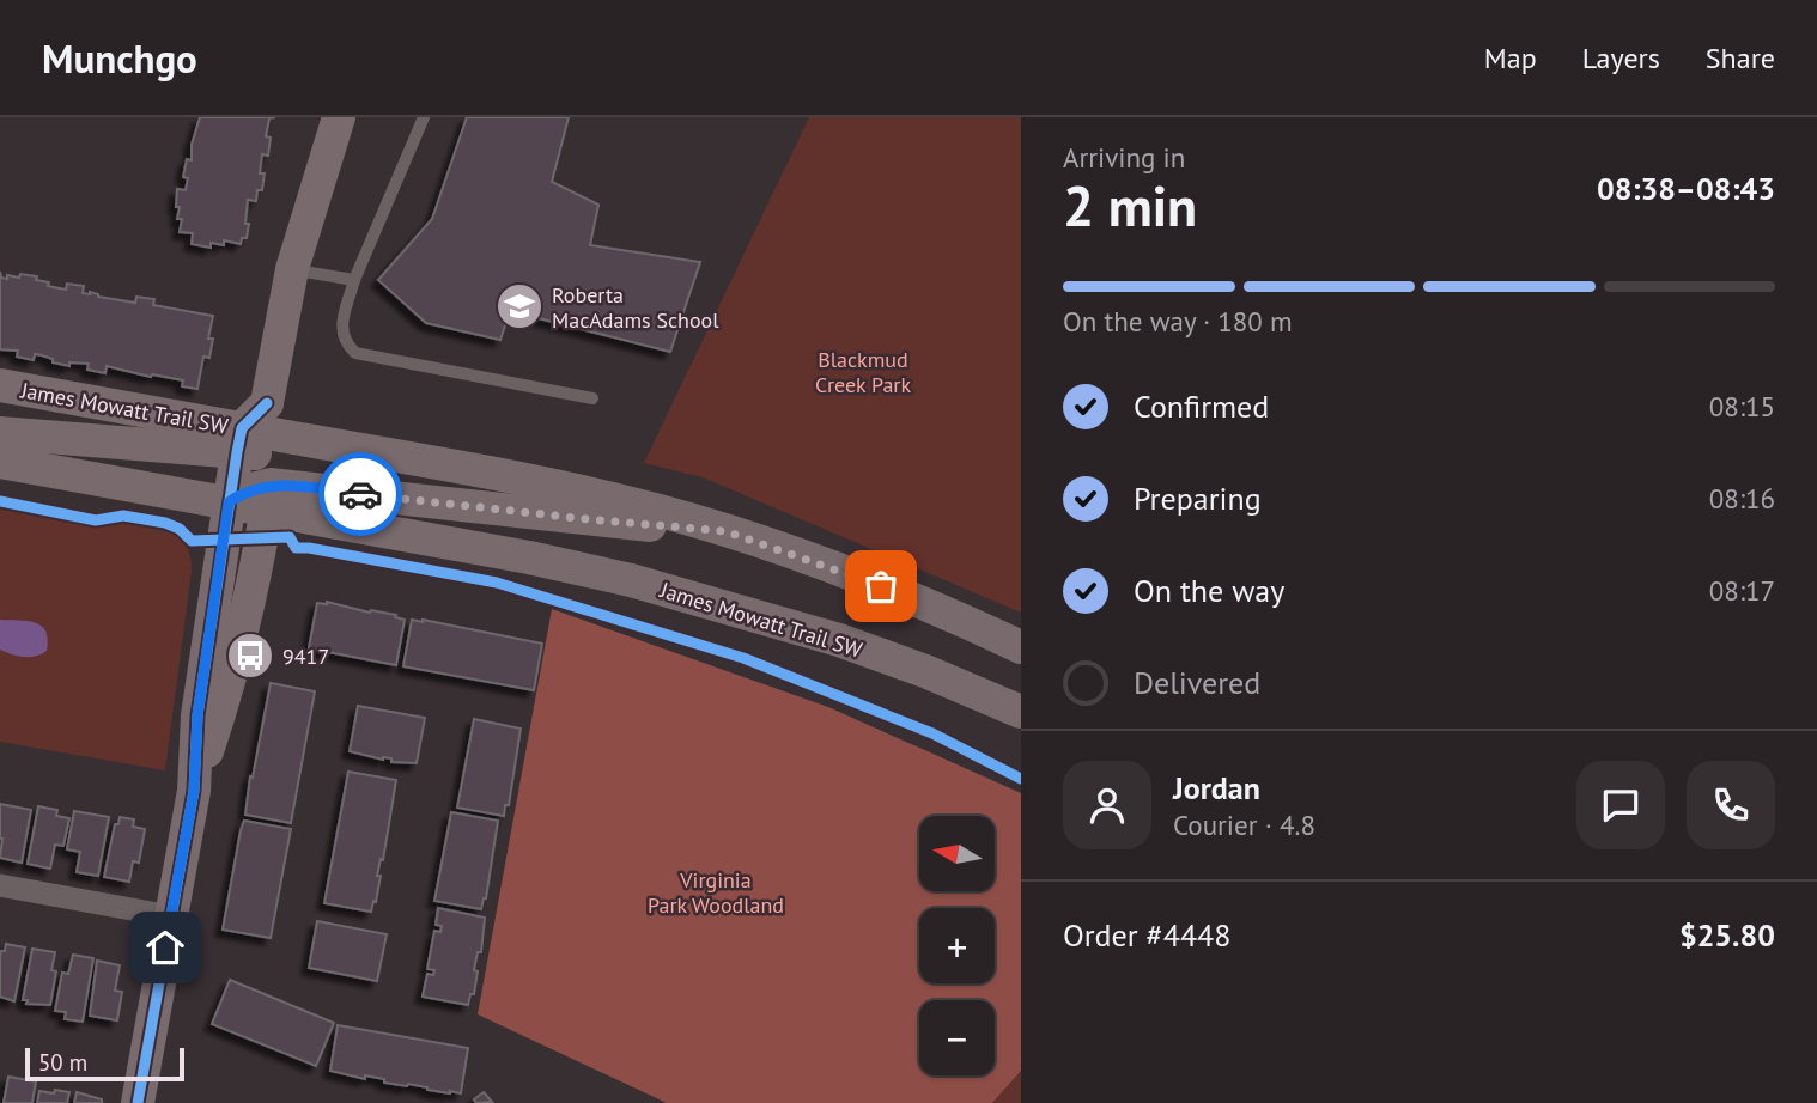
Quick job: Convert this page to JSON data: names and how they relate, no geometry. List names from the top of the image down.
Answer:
{
  "streets": {
    "main road": ["James Mowatt Trail SW"]
  },
  "parks": ["Blackmud Creek Park", "Virginia Park Woodland"],
  "places": {
    "school or university": ["Roberta MacAdams School"],
    "bus stop": ["9417"]
  },
  "scale_bar": "50 m",
  "north": "left",
  "page": {
    "header": "Munchgo",
    "nav": ["Map", "Layers", "Share"],
    "heading": ["2 min", "Arriving in", "08:38–08:43"],
    "panel": [
      "Jordan",
      "Courier · 4.8",
      "Order #4448",
      "$25.80"
    ],
    "bar": "On the way · 180 m",
    "list": [
      ["Confirmed", "08:15"],
      ["Preparing", "08:16"],
      ["On the way", "08:17"],
      "Delivered"
    ],
    "map_buttons": ["+", "−"],
    "scale": "50 m"
  }
}
